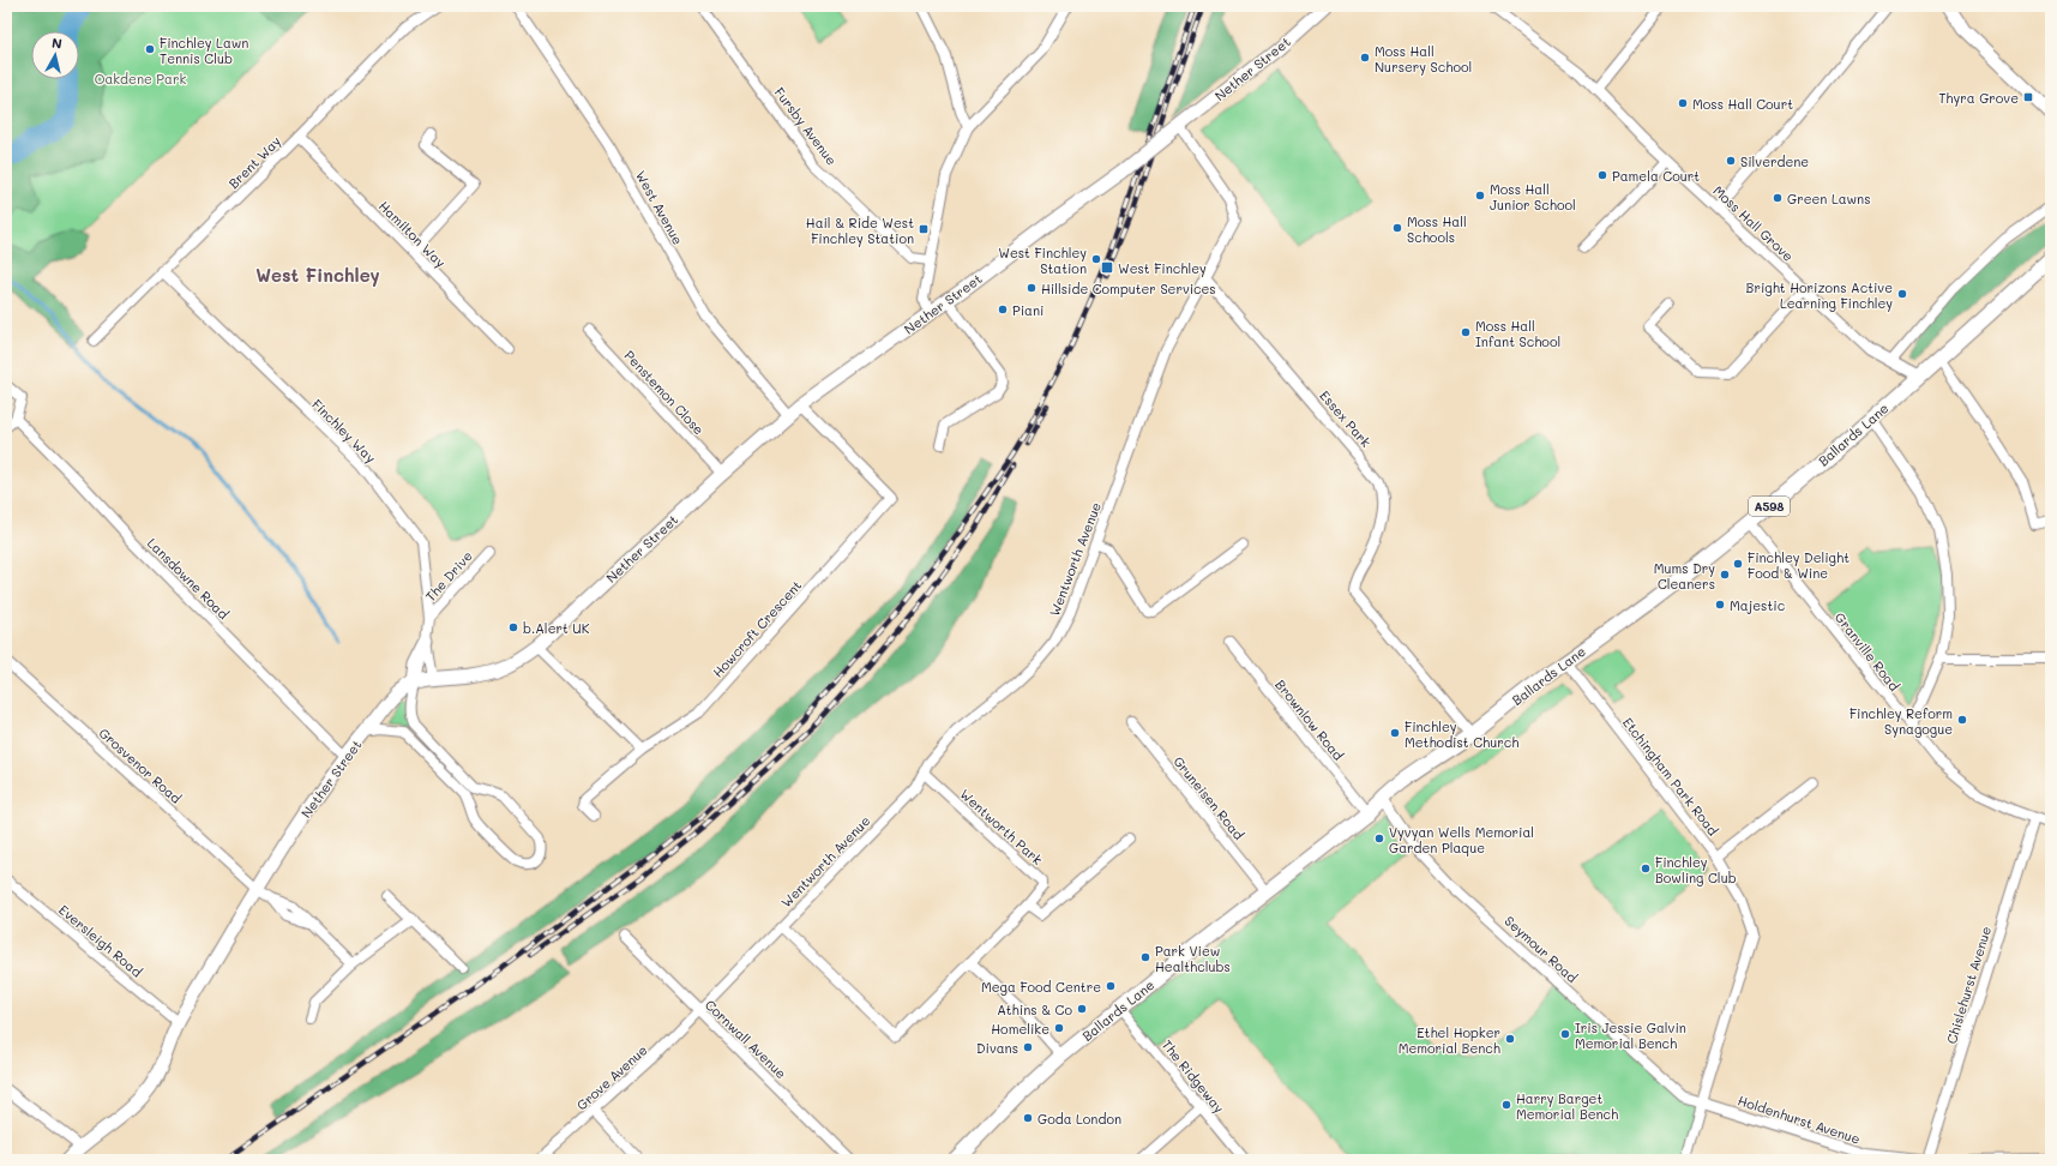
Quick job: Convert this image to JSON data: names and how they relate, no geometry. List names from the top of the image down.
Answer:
{
  "streets": {
    "main road": ["Ballards Lane", "A598"],
    "street": [
      "Nether Street",
      "Fursby Avenue",
      "Brent Way",
      "West Avenue",
      "Moss Hall Grove",
      "Hamilton Way",
      "Penstemon Close",
      "Essex Park",
      "Finchley Way",
      "Wentworth Avenue",
      "The Drive",
      "Lansdowne Road",
      "Howcroft Crescent",
      "Granville Road",
      "Brownlow Road",
      "Grosvenor Road",
      "Etchingham Park Road",
      "Gruneisen Road",
      "Wentworth Park",
      "Eversleigh Road",
      "Seymour Road",
      "Chislehurst Avenue",
      "Cornwall Avenue",
      "The Ridgeway",
      "Grove Avenue",
      "Holdenhurst Avenue"
    ]
  },
  "crossings": [
    ["Nether Street", "West Avenue"],
    ["Nether Street", "Penstemon Close"],
    ["Nether Street", "Finchley Way"],
    ["Nether Street", "Lansdowne Road"],
    ["Nether Street", "Howcroft Crescent"],
    ["Nether Street", "Grosvenor Road"],
    ["Nether Street", "Eversleigh Road"],
    ["Brent Way", "Hamilton Way"],
    ["Brent Way", "Finchley Way"],
    ["Moss Hall Grove", "Ballards Lane"],
    ["Essex Park", "Ballards Lane"],
    ["Essex Park", "Wentworth Avenue"],
    ["Finchley Way", "The Drive"],
    ["Ballards Lane", "Granville Road"],
    ["Ballards Lane", "Brownlow Road"],
    ["Ballards Lane", "Etchingham Park Road"],
    ["Ballards Lane", "Gruneisen Road"],
    ["Ballards Lane", "Seymour Road"],
    ["Ballards Lane", "The Ridgeway"],
    ["Wentworth Avenue", "Wentworth Park"],
    ["Wentworth Avenue", "Cornwall Avenue"],
    ["Wentworth Avenue", "Grove Avenue"],
    ["Granville Road", "Chislehurst Avenue"],
    ["Etchingham Park Road", "Seymour Road"],
    ["Etchingham Park Road", "Holdenhurst Avenue"],
    ["Seymour Road", "Holdenhurst Avenue"],
    ["Cornwall Avenue", "Grove Avenue"]
  ],
  "districts": ["West Finchley"],
  "parks": ["Oakdene Park"],
  "places": {
    "other": [
      "Finchley Lawn Tennis Club",
      "Moss Hall Nursery School",
      "Moss Hall Court",
      "Silverdene",
      "Pamela Court",
      "Moss Hall Junior School",
      "Green Lawns",
      "Moss Hall Schools",
      "West Finchley Station",
      "Hillside Computer Services",
      "Bright Horizons Active Learning Finchley",
      "Piani",
      "Moss Hall Infant School",
      "Finchley Delight Food & Wine",
      "Mums Dry Cleaners",
      "Majestic",
      "b.Alert UK",
      "Finchley Reform Synagogue",
      "Finchley Methodist Church",
      "Vyvyan Wells Memorial Garden Plaque",
      "Finchley Bowling Club",
      "Park View Healthclubs",
      "Mega Food Centre",
      "Athins & Co",
      "Homelike",
      "Iris Jessie Galvin Memorial Bench",
      "Ethel Hopker Memorial Bench",
      "Divans",
      "Harry Barget Memorial Bench",
      "Goda London"
    ],
    "transit": ["Thyra Grove", "Hail & Ride West Finchley Station", "West Finchley"]
  },
  "north": "top"
}
